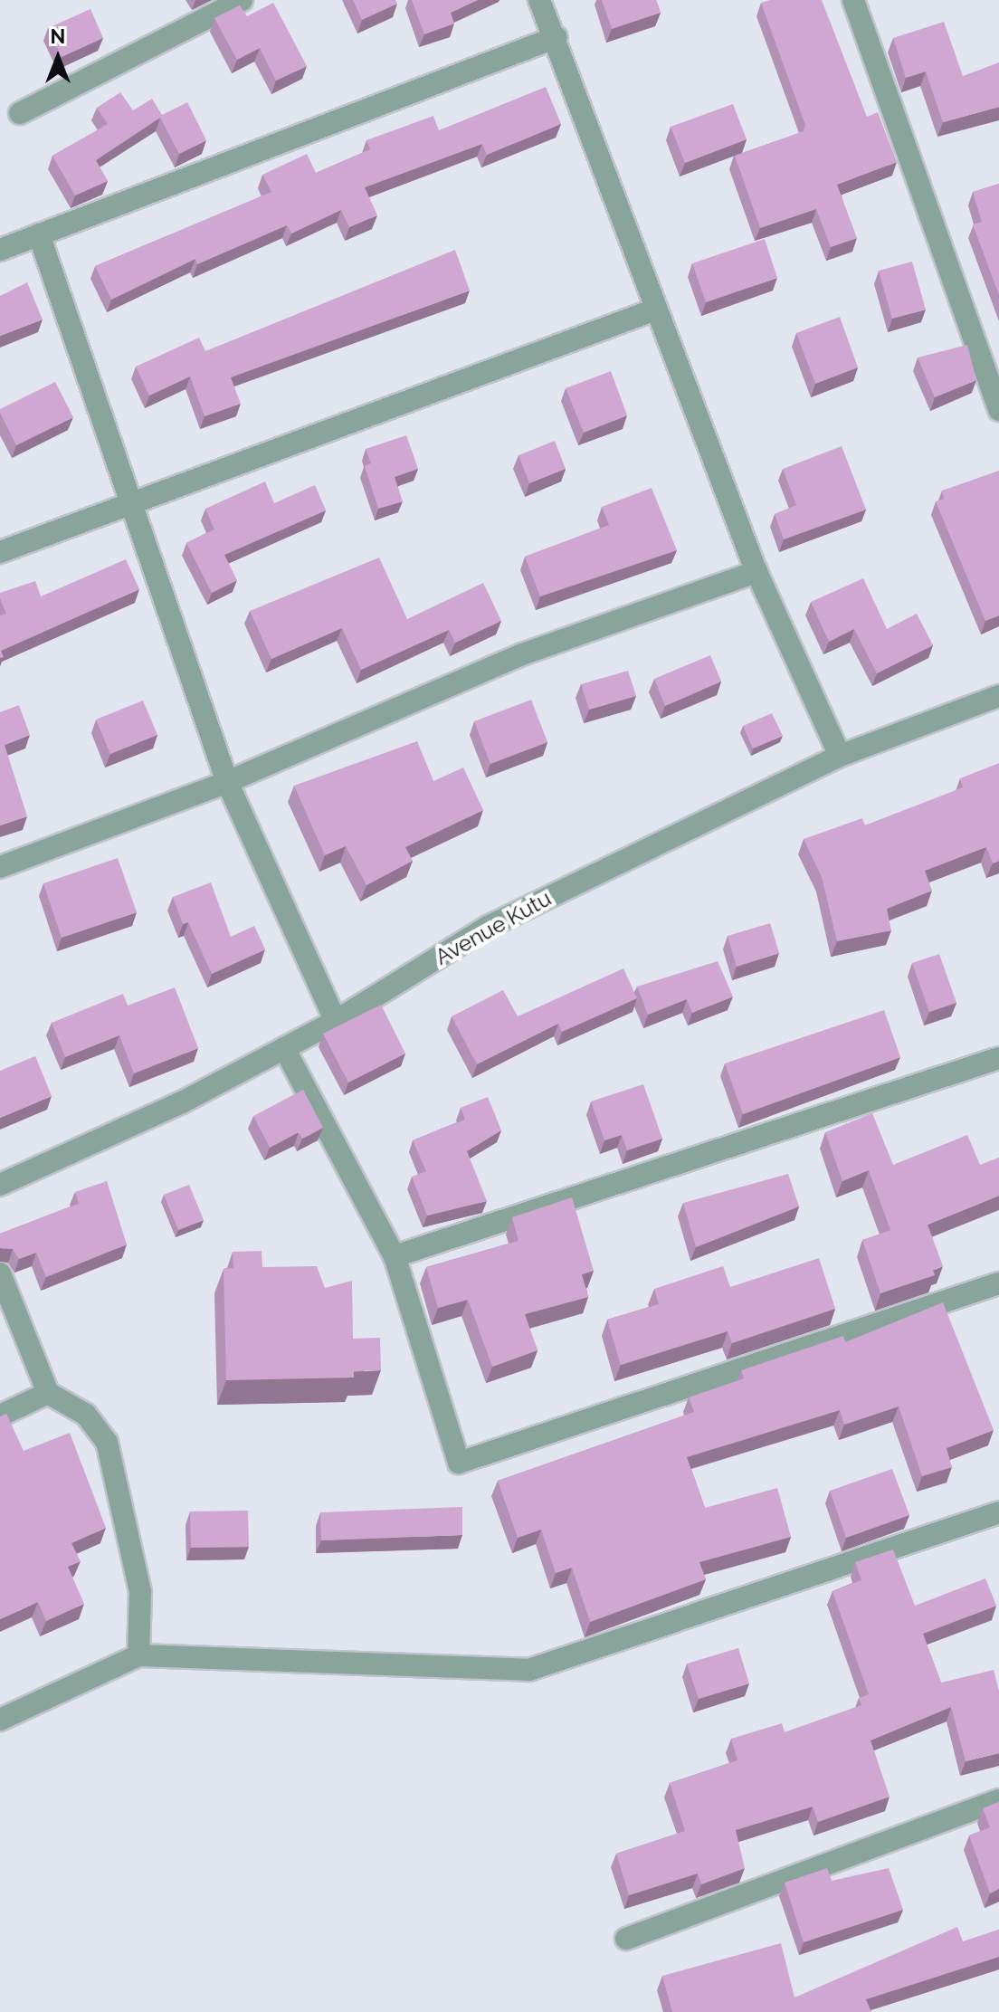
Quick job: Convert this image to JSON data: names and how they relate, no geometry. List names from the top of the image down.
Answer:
{
  "streets": {
    "street": ["Avenue Kutu"]
  },
  "north": "top"
}
